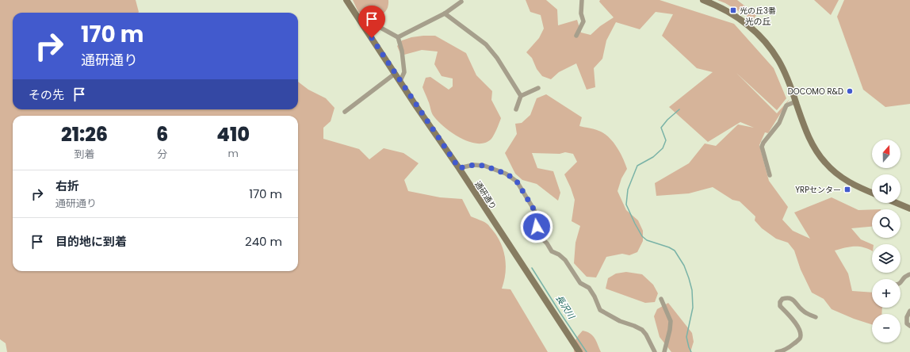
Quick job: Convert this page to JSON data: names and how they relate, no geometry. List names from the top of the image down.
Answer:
{
  "streets": {
    "street": ["通研通り"]
  },
  "districts": ["光の丘"],
  "water": ["長沢川"],
  "places": {
    "transit": ["光の丘3番", "YRPセンター"],
    "other": ["DOCOMO R&D"]
  },
  "north": "top",
  "page": {
    "turn": ["170 m", "通研通り"],
    "then": "その先",
    "eta": [
      "21:26",
      "到着",
      "6",
      "分",
      "410",
      "m"
    ],
    "map_buttons": ["+", "−"],
    "list": [
      {
        "name": "右折",
        "note": "通研通り",
        "value": "170 m"
      },
      {
        "name": "目的地に到着",
        "value": "240 m"
      }
    ]
  }
}
